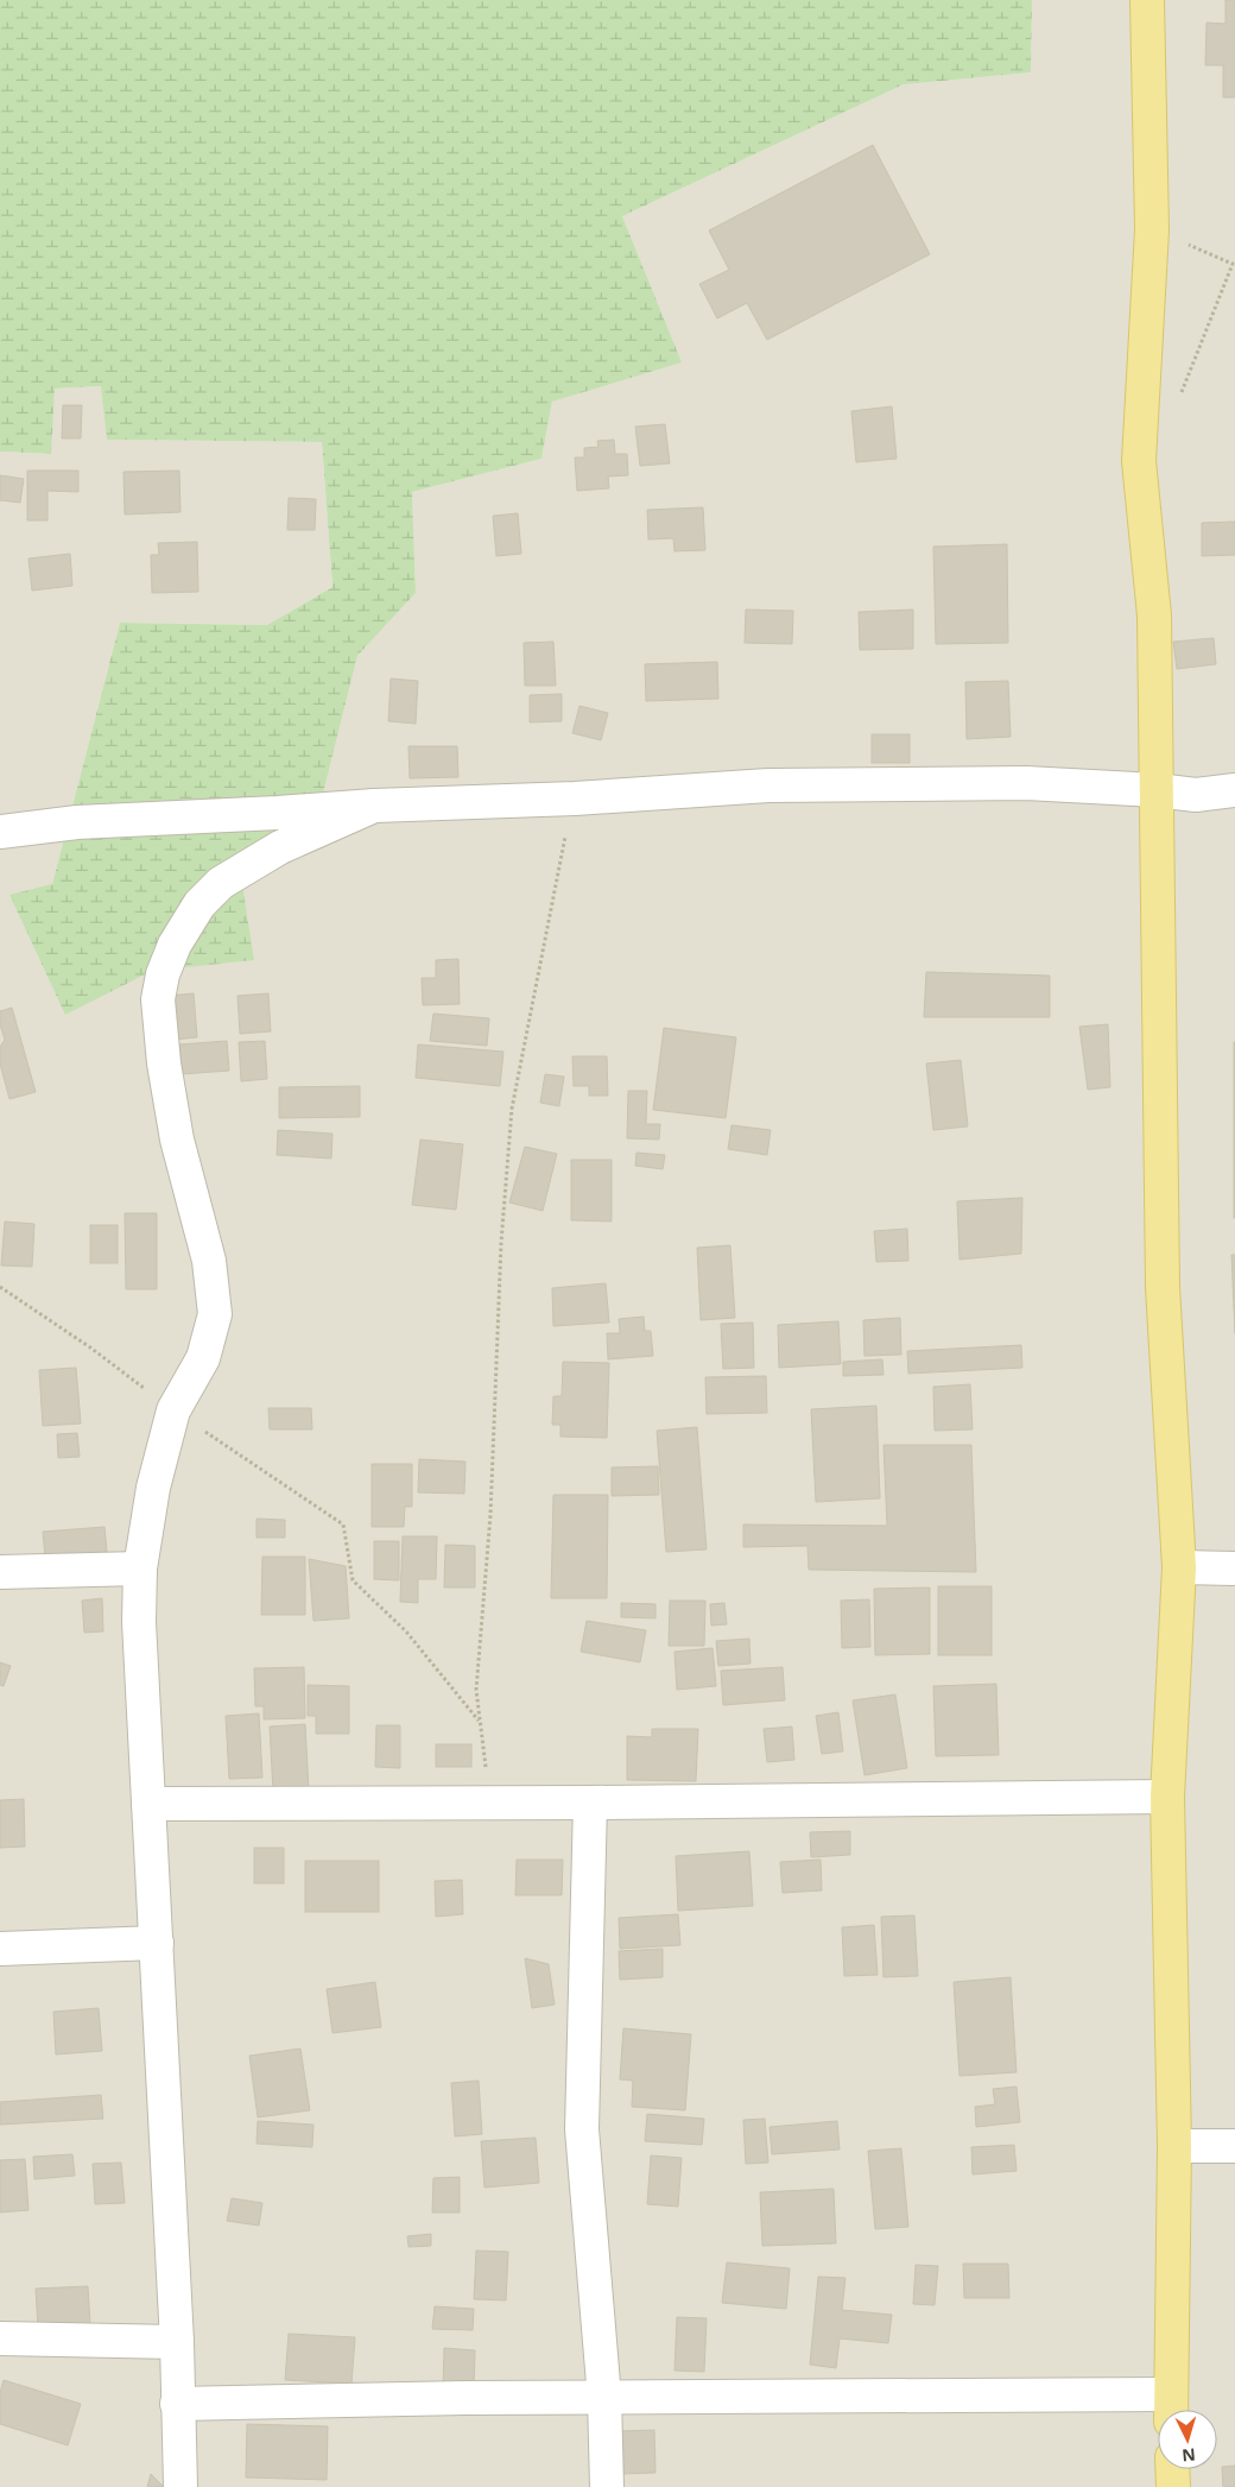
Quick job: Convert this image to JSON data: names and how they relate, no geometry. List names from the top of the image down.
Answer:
{
  "north": "bottom"
}
